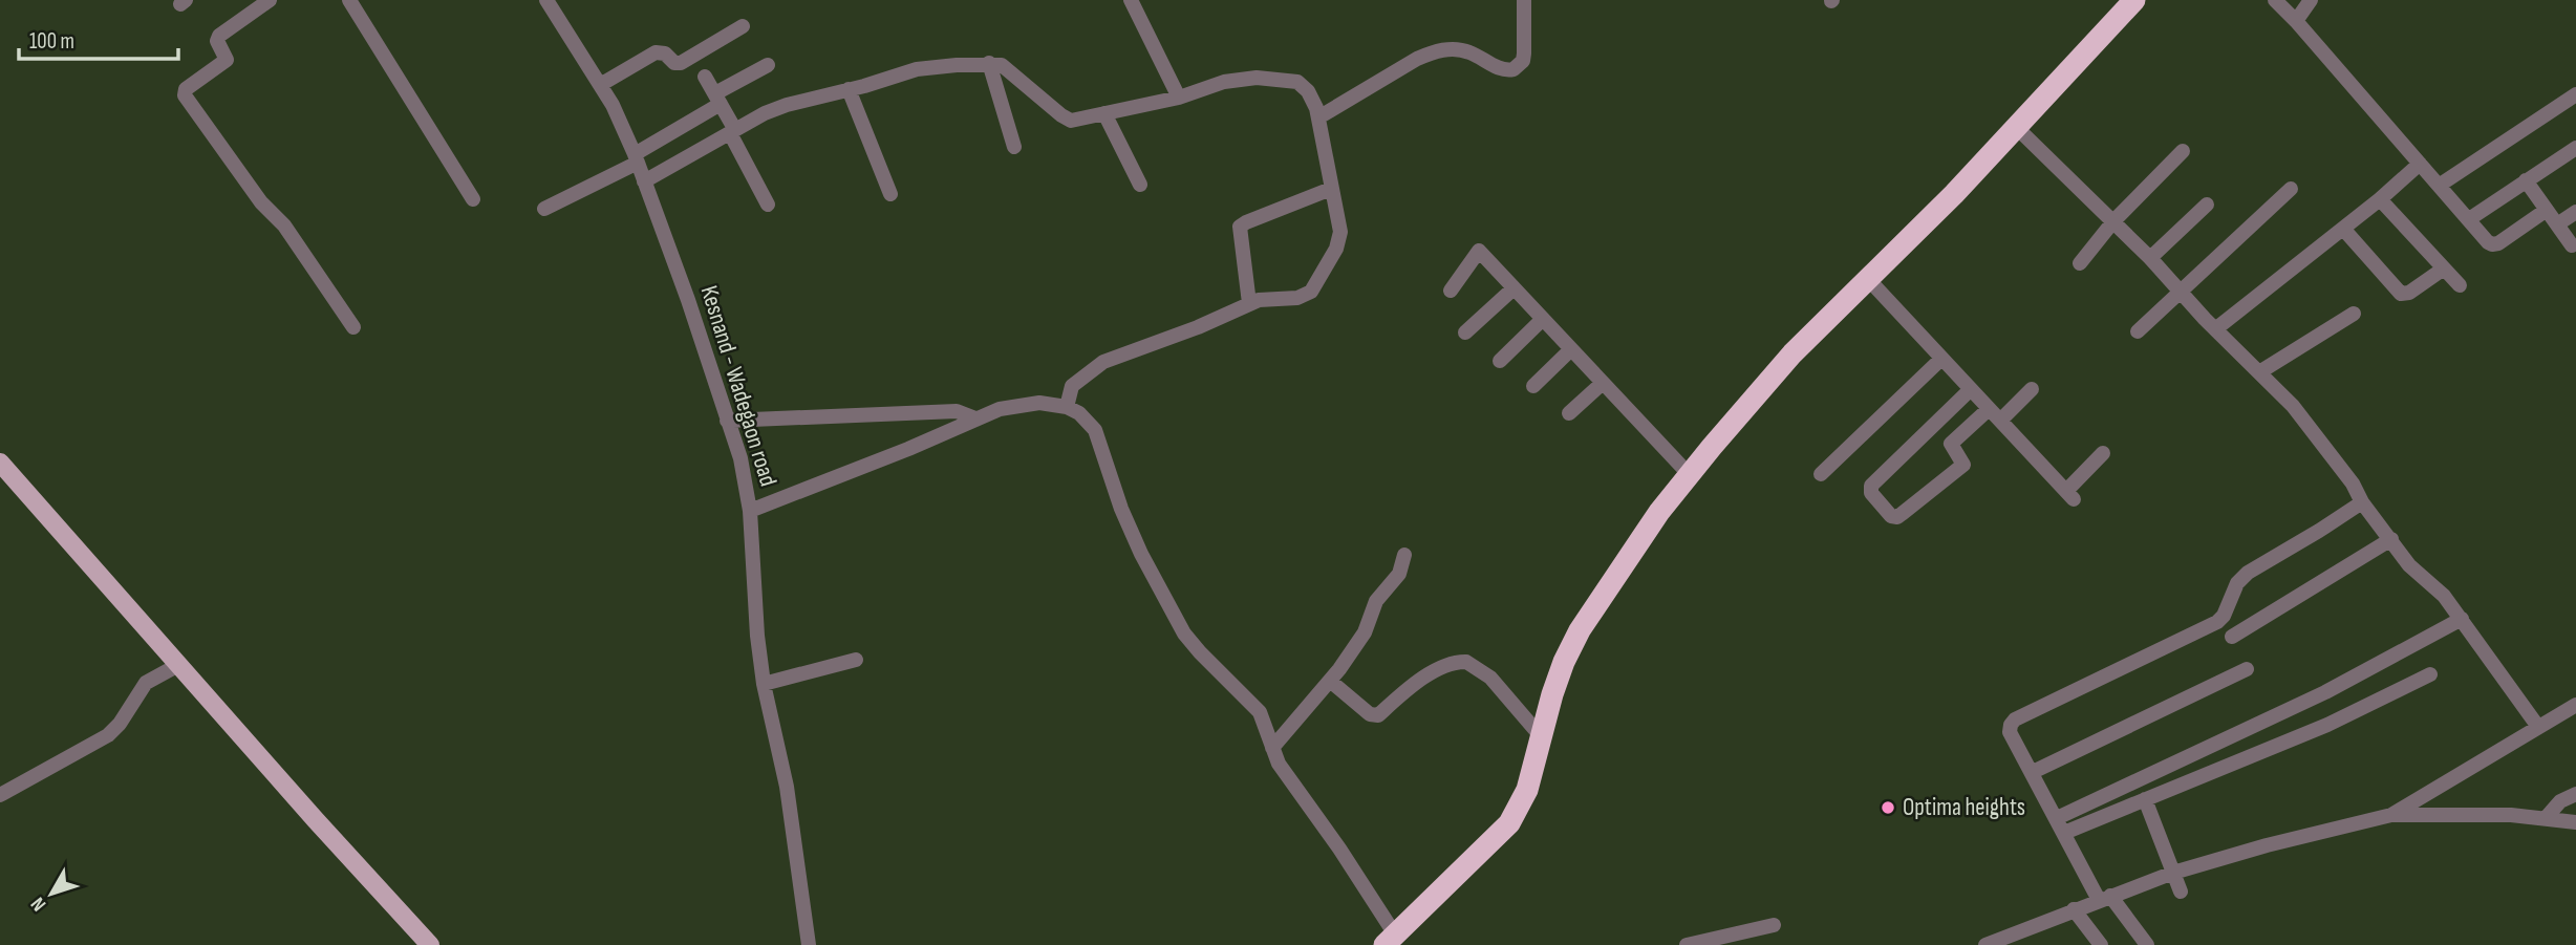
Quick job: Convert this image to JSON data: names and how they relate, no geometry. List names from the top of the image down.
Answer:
{
  "streets": {
    "street": ["Kesnand - Wadegaon road"]
  },
  "places": ["Optima heights"],
  "scale_bar": "100 m",
  "north": "bottom left"
}
